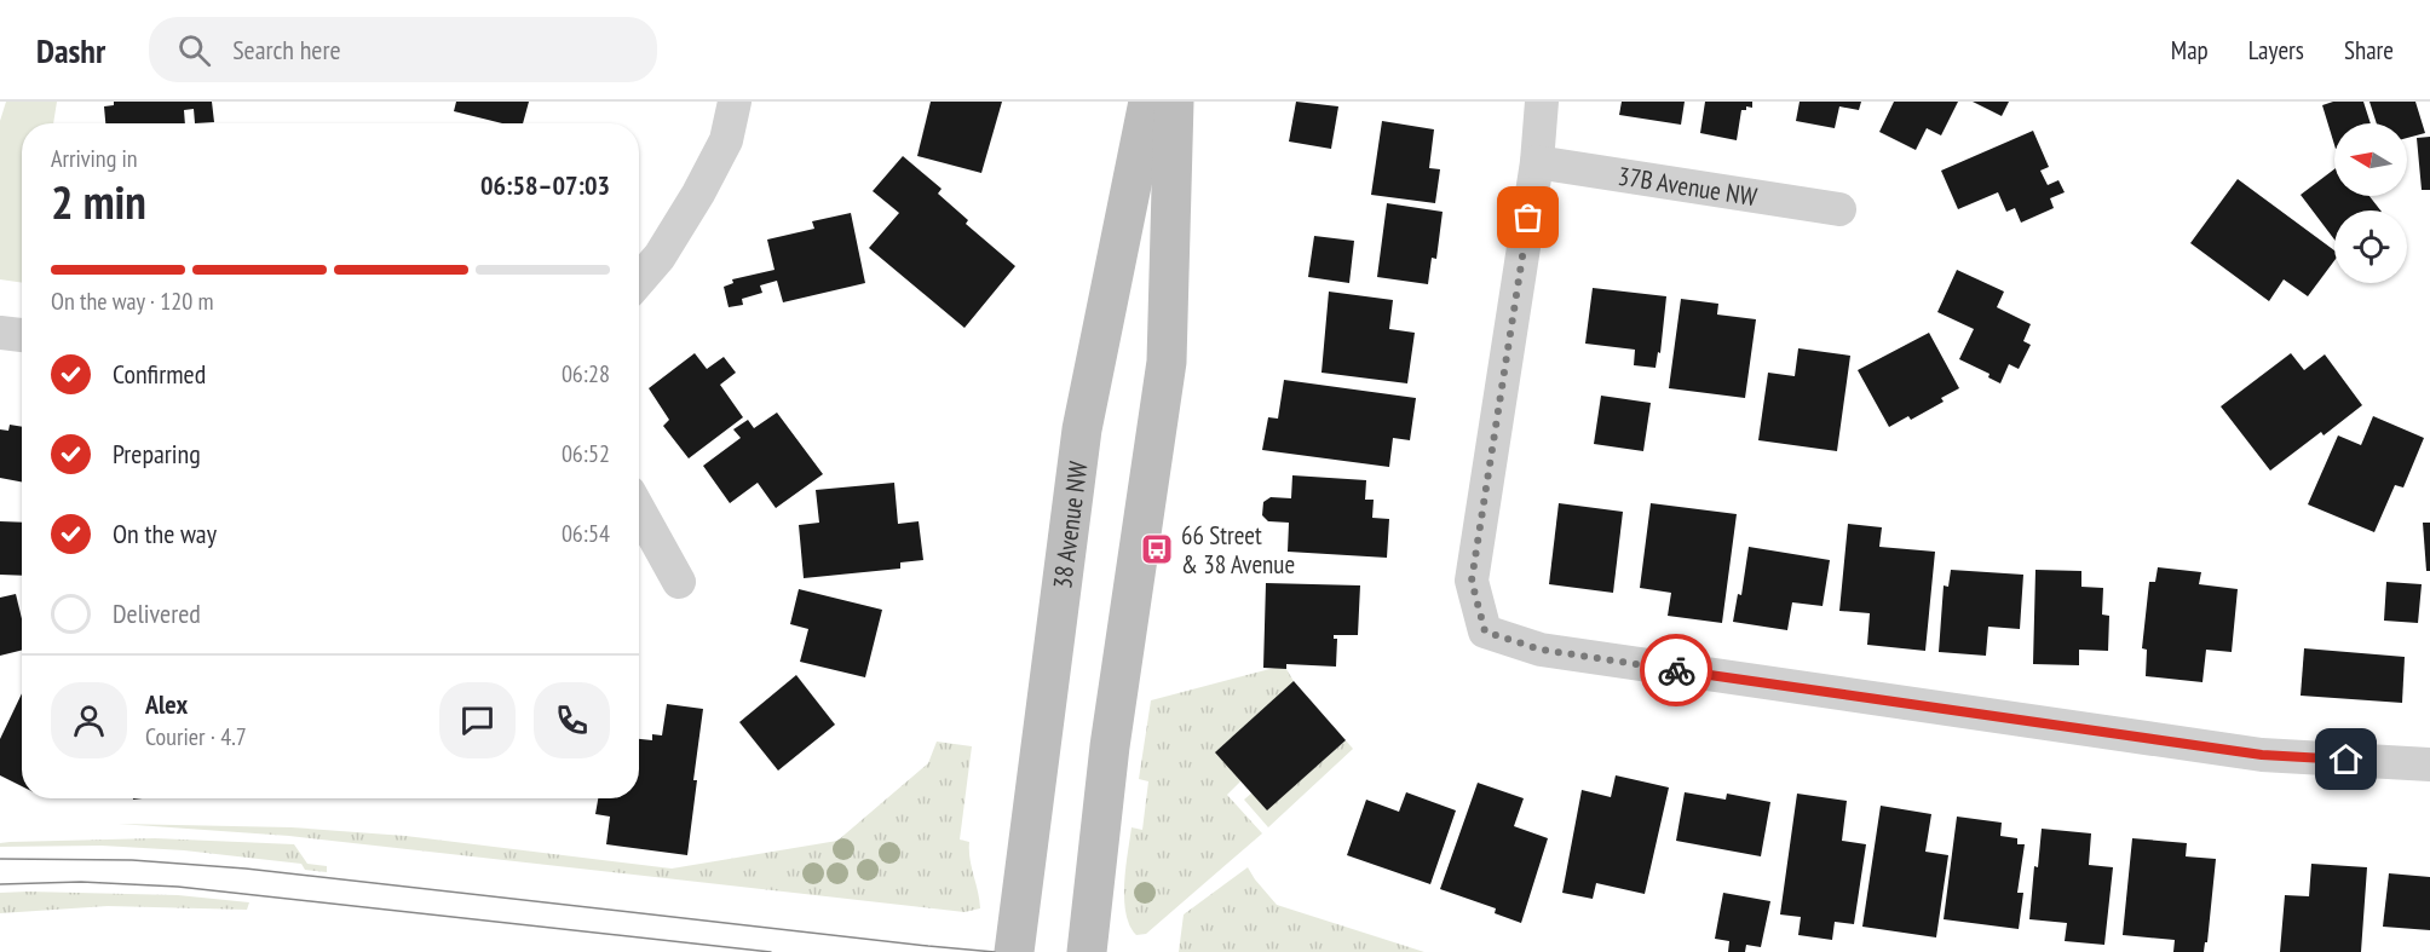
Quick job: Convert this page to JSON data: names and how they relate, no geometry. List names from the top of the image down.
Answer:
{
  "streets": {
    "street": ["37B Avenue NW", "38 Avenue NW"]
  },
  "places": {
    "bus stop": ["66 Street & 38 Avenue"]
  },
  "north": "left",
  "page": {
    "header": "Dashr",
    "search": "Search here",
    "nav": ["Map", "Layers", "Share"],
    "heading": ["2 min", "Arriving in", "06:58–07:03"],
    "panel": ["Alex", "Courier · 4.7"],
    "bar": "On the way · 120 m",
    "list": [
      ["Confirmed", "06:28"],
      ["Preparing", "06:52"],
      ["On the way", "06:54"],
      "Delivered"
    ]
  }
}
